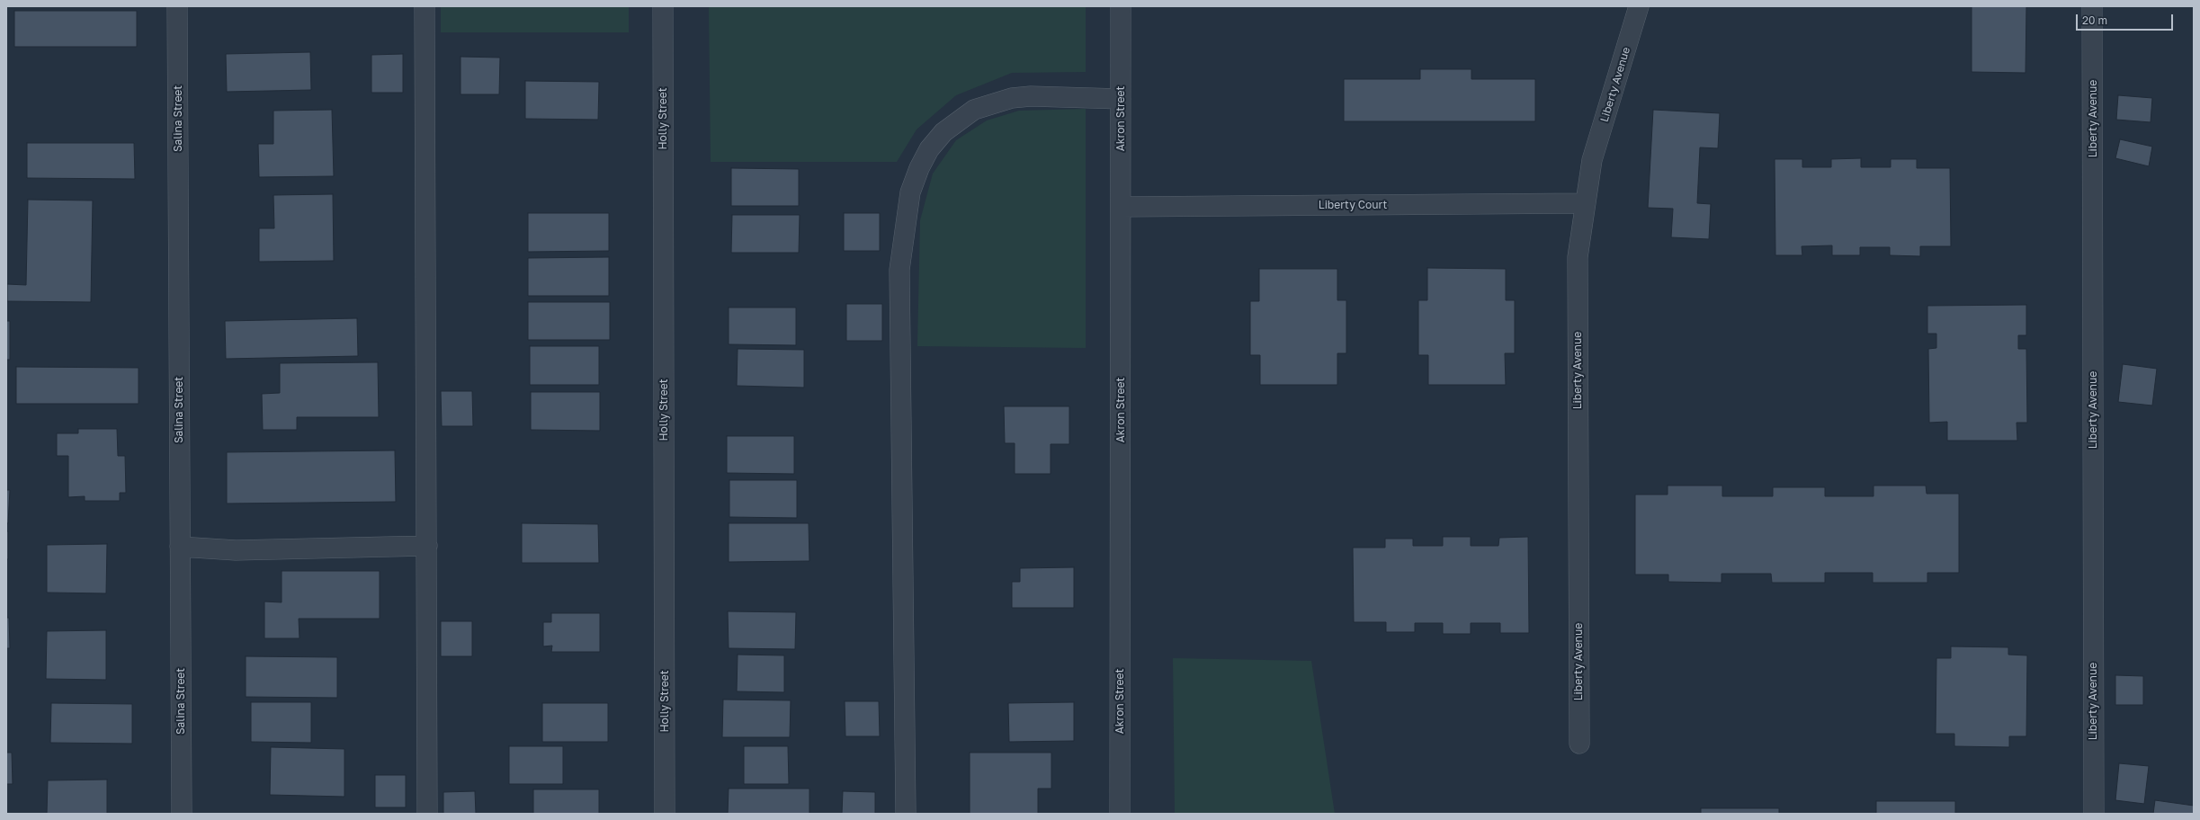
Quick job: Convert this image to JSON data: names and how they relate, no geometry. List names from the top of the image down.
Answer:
{
  "streets": {
    "street": [
      "Liberty Avenue",
      "Salina Street",
      "Holly Street",
      "Akron Street",
      "Liberty Court"
    ]
  },
  "crossings": [
    ["Liberty Avenue", "Liberty Court"],
    ["Akron Street", "Liberty Court"]
  ],
  "scale_bar": "20 m"
}
